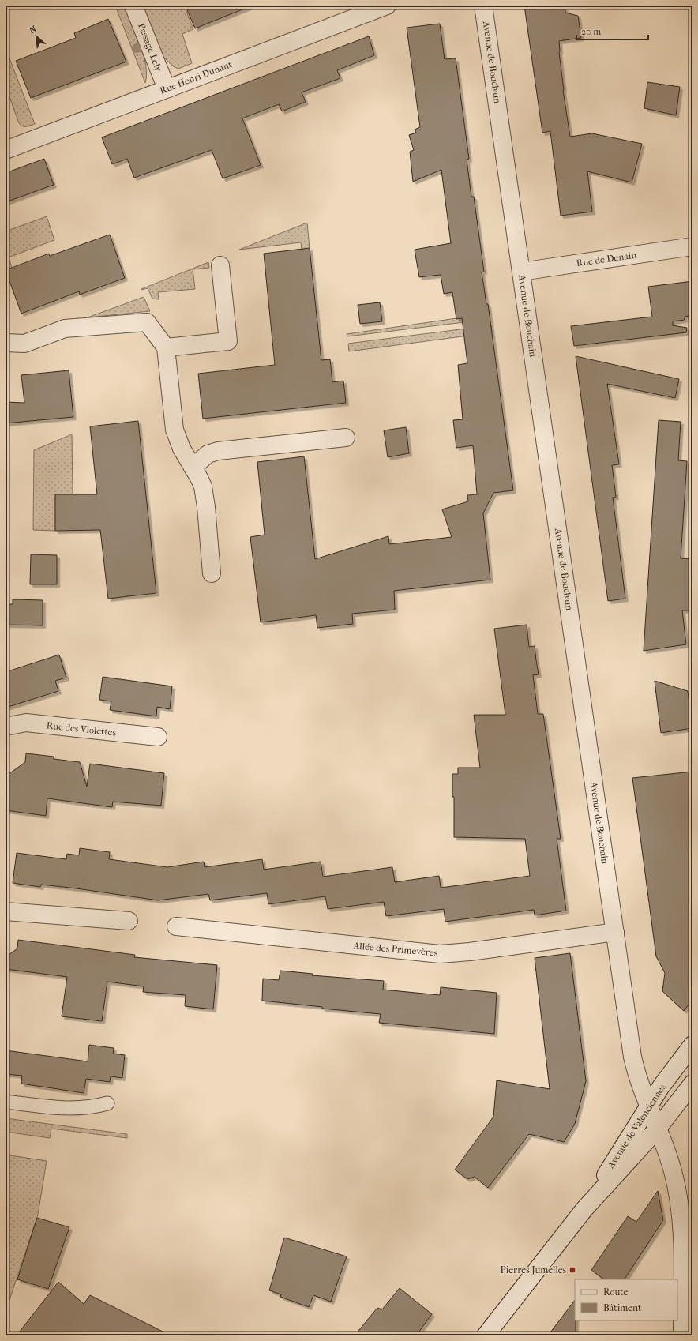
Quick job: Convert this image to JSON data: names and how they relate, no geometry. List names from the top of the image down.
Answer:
{
  "streets": {
    "street": [
      "Passage Lely",
      "Avenue de Bouchain",
      "Rue Henri Dunant",
      "Rue de Denain",
      "Rue des Violettes",
      "Allée des Primevères",
      "Avenue de Valenciennes"
    ]
  },
  "crossings": [
    ["Passage Lely", "Rue Henri Dunant"],
    ["Avenue de Bouchain", "Rue de Denain"],
    ["Avenue de Bouchain", "Allée des Primevères"],
    ["Avenue de Bouchain", "Avenue de Valenciennes"]
  ],
  "places": {
    "transit": ["Pierres Jumelles"]
  },
  "legend": ["Route", "Bâtiment"],
  "scale_bar": "20 m",
  "north": "top left"
}
